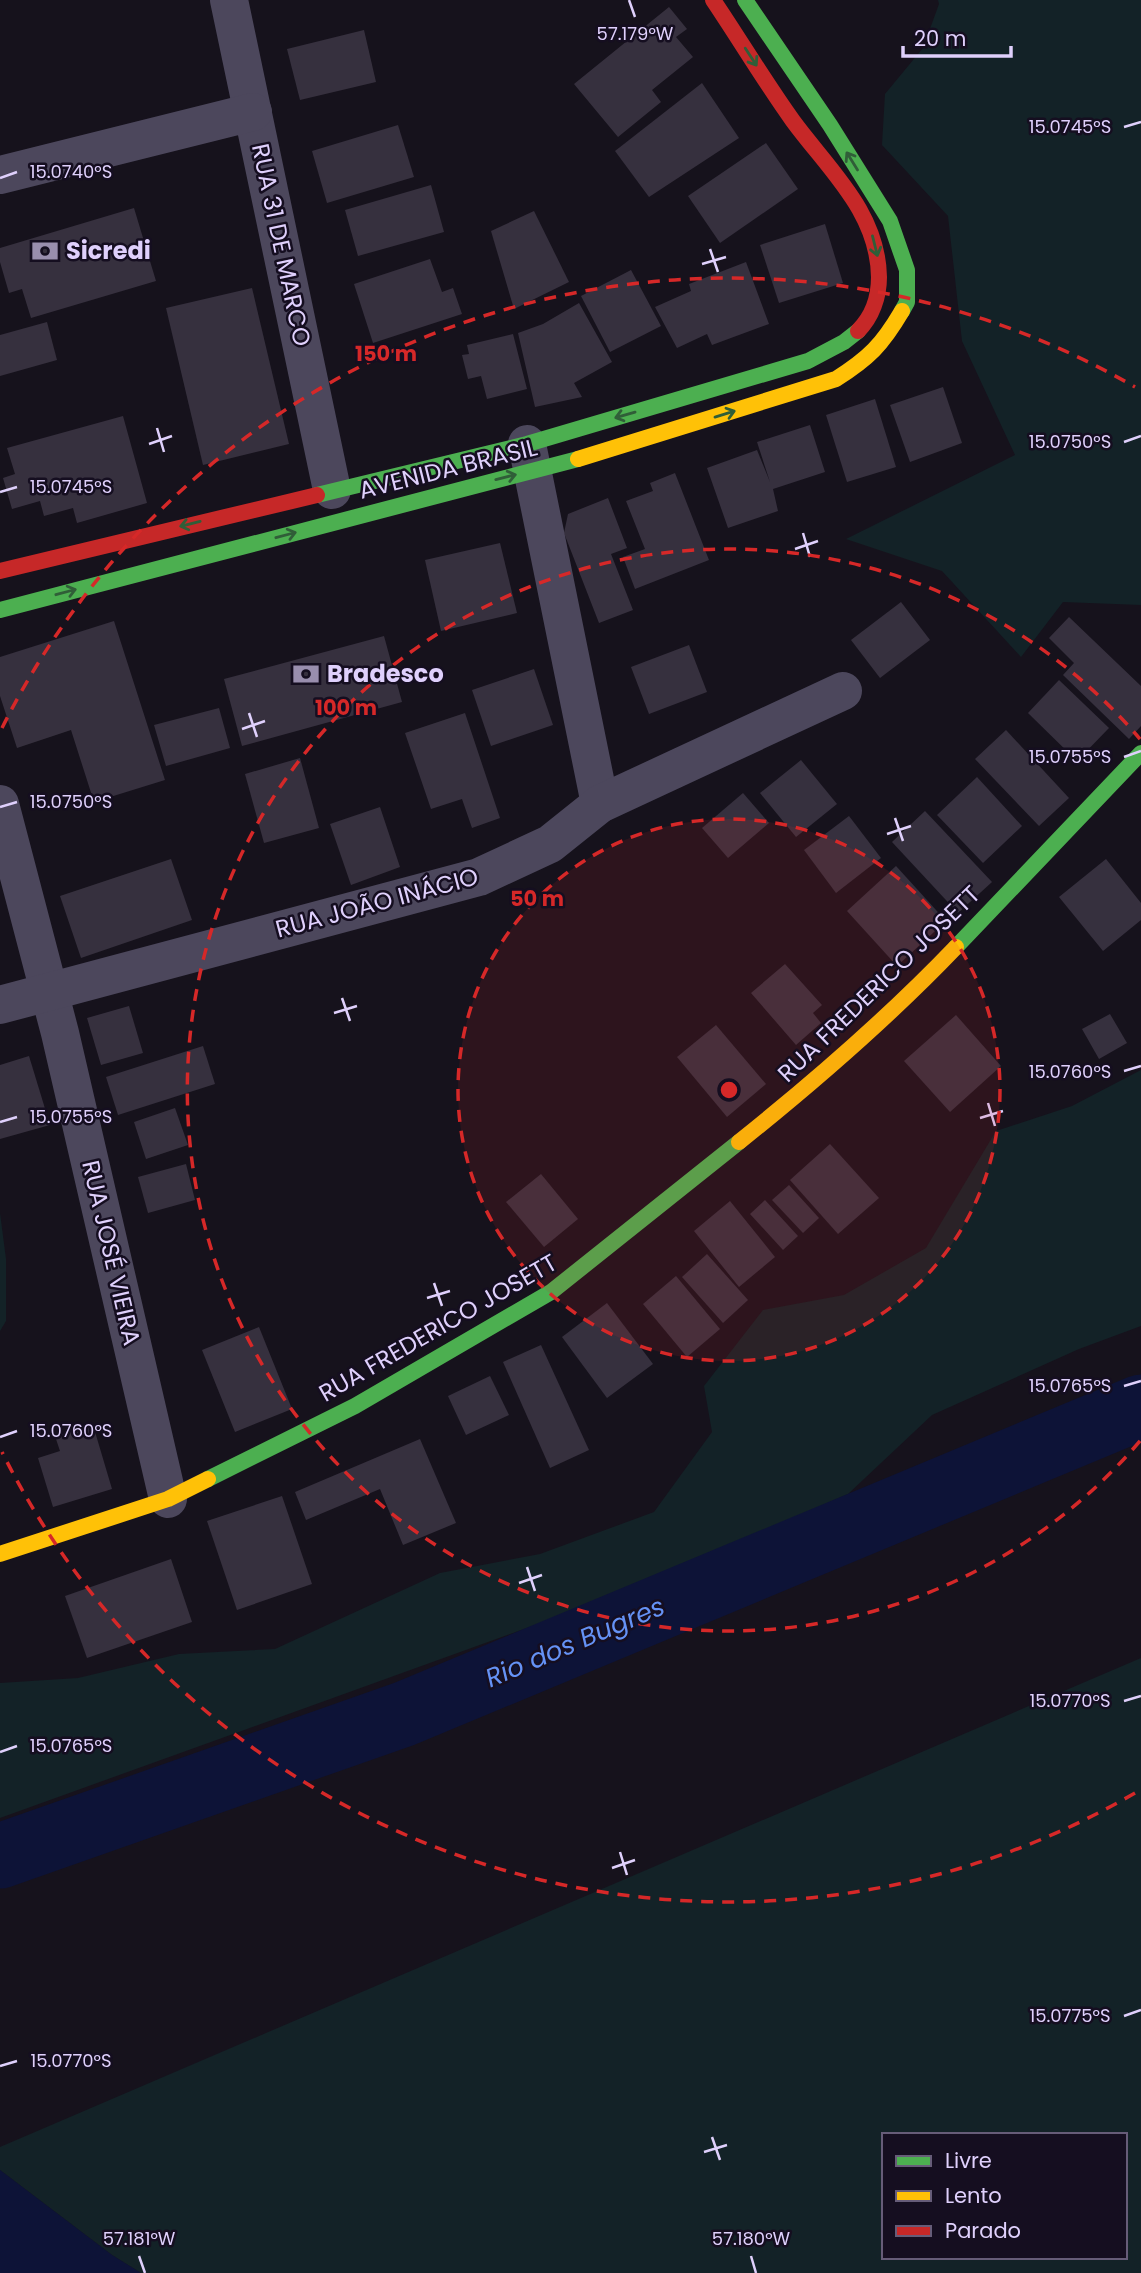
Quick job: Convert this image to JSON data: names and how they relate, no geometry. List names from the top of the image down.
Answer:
{
  "streets": {
    "street": [
      "RUA 31 DE MARCO",
      "AVENIDA BRASIL",
      "RUA JOÃO INÁCIO",
      "RUA FREDERICO JOSETT",
      "RUA JOSÉ VIEIRA"
    ]
  },
  "crossings": [
    ["RUA 31 DE MARCO", "AVENIDA BRASIL"],
    ["RUA JOÃO INÁCIO", "RUA JOSÉ VIEIRA"],
    ["RUA FREDERICO JOSETT", "RUA JOSÉ VIEIRA"]
  ],
  "water": ["Rio dos Bugres"],
  "places": {
    "bank": ["Sicredi", "Bradesco"]
  },
  "legend": ["Livre", "Lento", "Parado"],
  "scale_bar": "20 m",
  "coordinates": [
    "57.179°W",
    "15.0745°S",
    "15.0740°S",
    "15.0750°S",
    "15.0755°S",
    "15.0760°S",
    "15.0765°S",
    "15.0770°S",
    "15.0775°S",
    "57.181°W",
    "57.180°W"
  ],
  "rings": ["150 m", "100 m", "50 m"]
}
